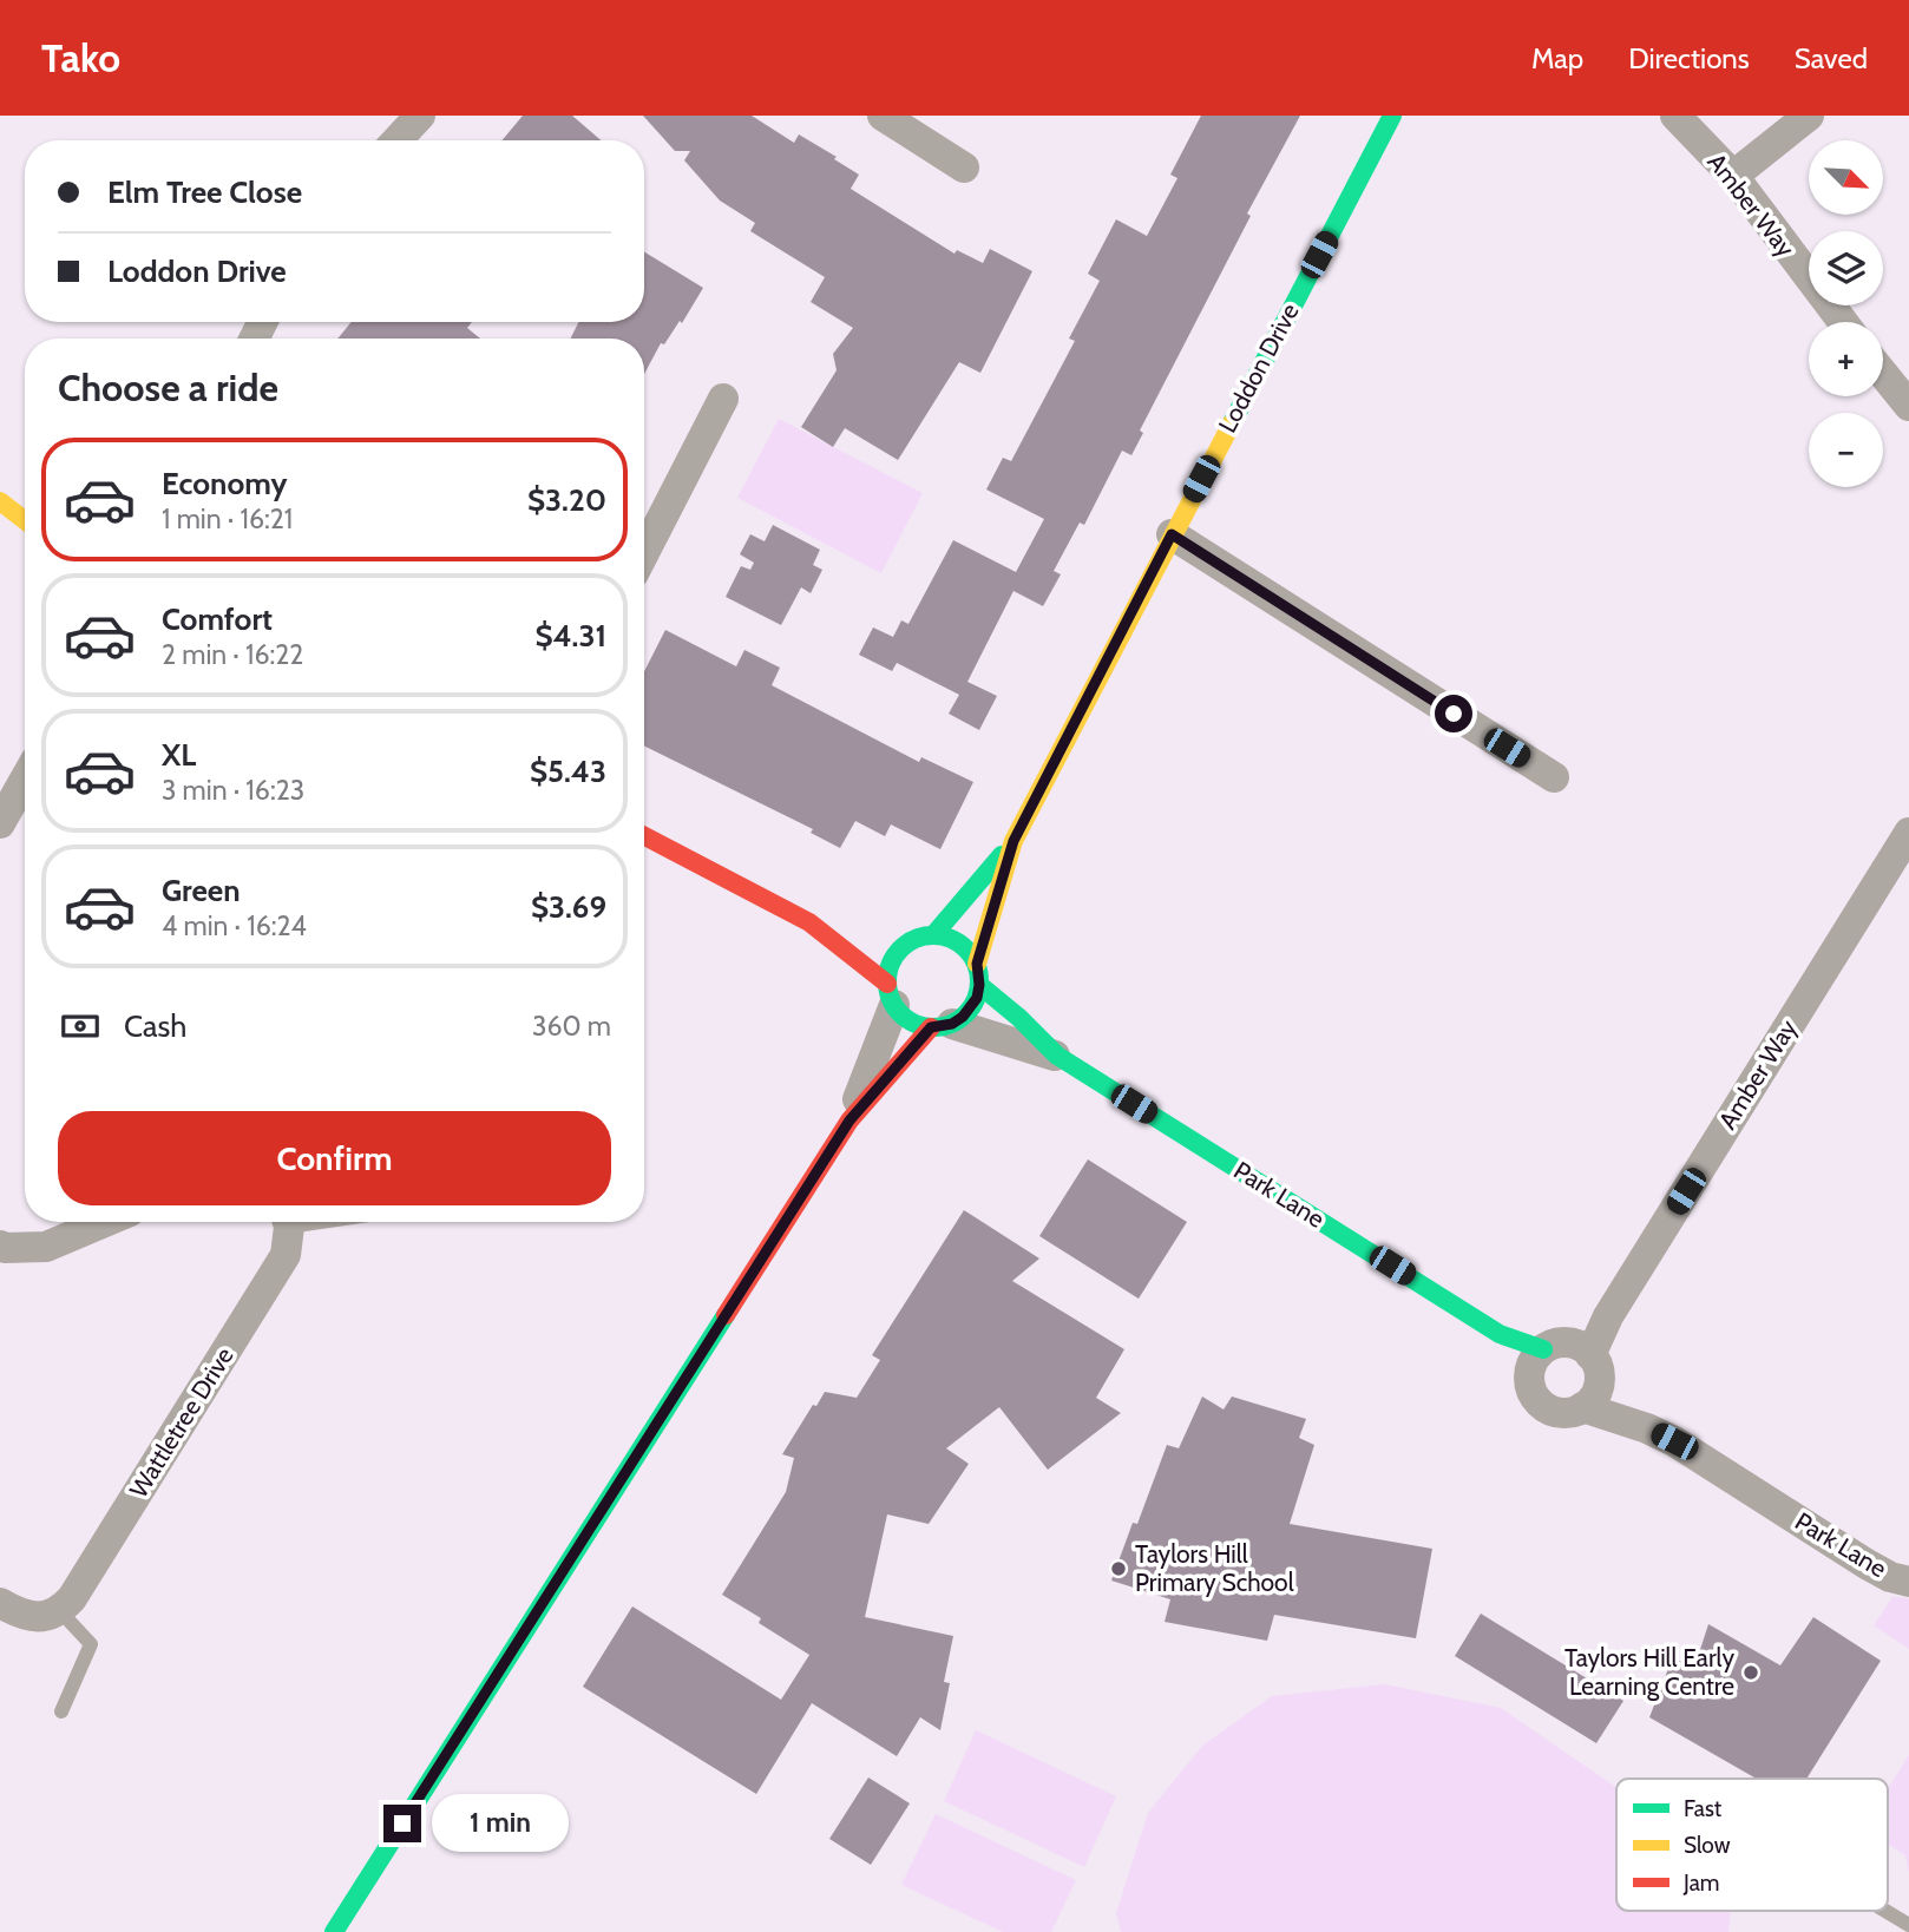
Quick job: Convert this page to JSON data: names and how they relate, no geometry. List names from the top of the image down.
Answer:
{
  "streets": {
    "street": [
      "Amber Way",
      "Loddon Drive",
      "Park Lane",
      "Wattletree Drive"
    ]
  },
  "crossings": [
    ["Amber Way", "Park Lane"],
    ["Loddon Drive", "Park Lane"]
  ],
  "places": ["Taylors Hill Primary School", "Taylors Hill Early Learning Centre"],
  "legend": ["Fast", "Slow", "Jam"],
  "north": "bottom right",
  "page": {
    "header": "Tako",
    "nav": ["Map", "Directions", "Saved"],
    "map_buttons": ["+", "−"],
    "banner": ["Elm Tree Close", "Loddon Drive"],
    "heading": "Choose a ride",
    "list": [
      {
        "name": "Economy",
        "note": "1 min · 16:21",
        "value": "$3.20"
      },
      {
        "name": "Comfort",
        "note": "2 min · 16:22",
        "value": "$4.31"
      },
      {
        "name": "XL",
        "note": "3 min · 16:23",
        "value": "$5.43"
      },
      {
        "name": "Green",
        "note": "4 min · 16:24",
        "value": "$3.69"
      }
    ],
    "pay": ["Cash", "360 m"],
    "buttons": "Confirm",
    "bubble": "1 min"
  }
}
